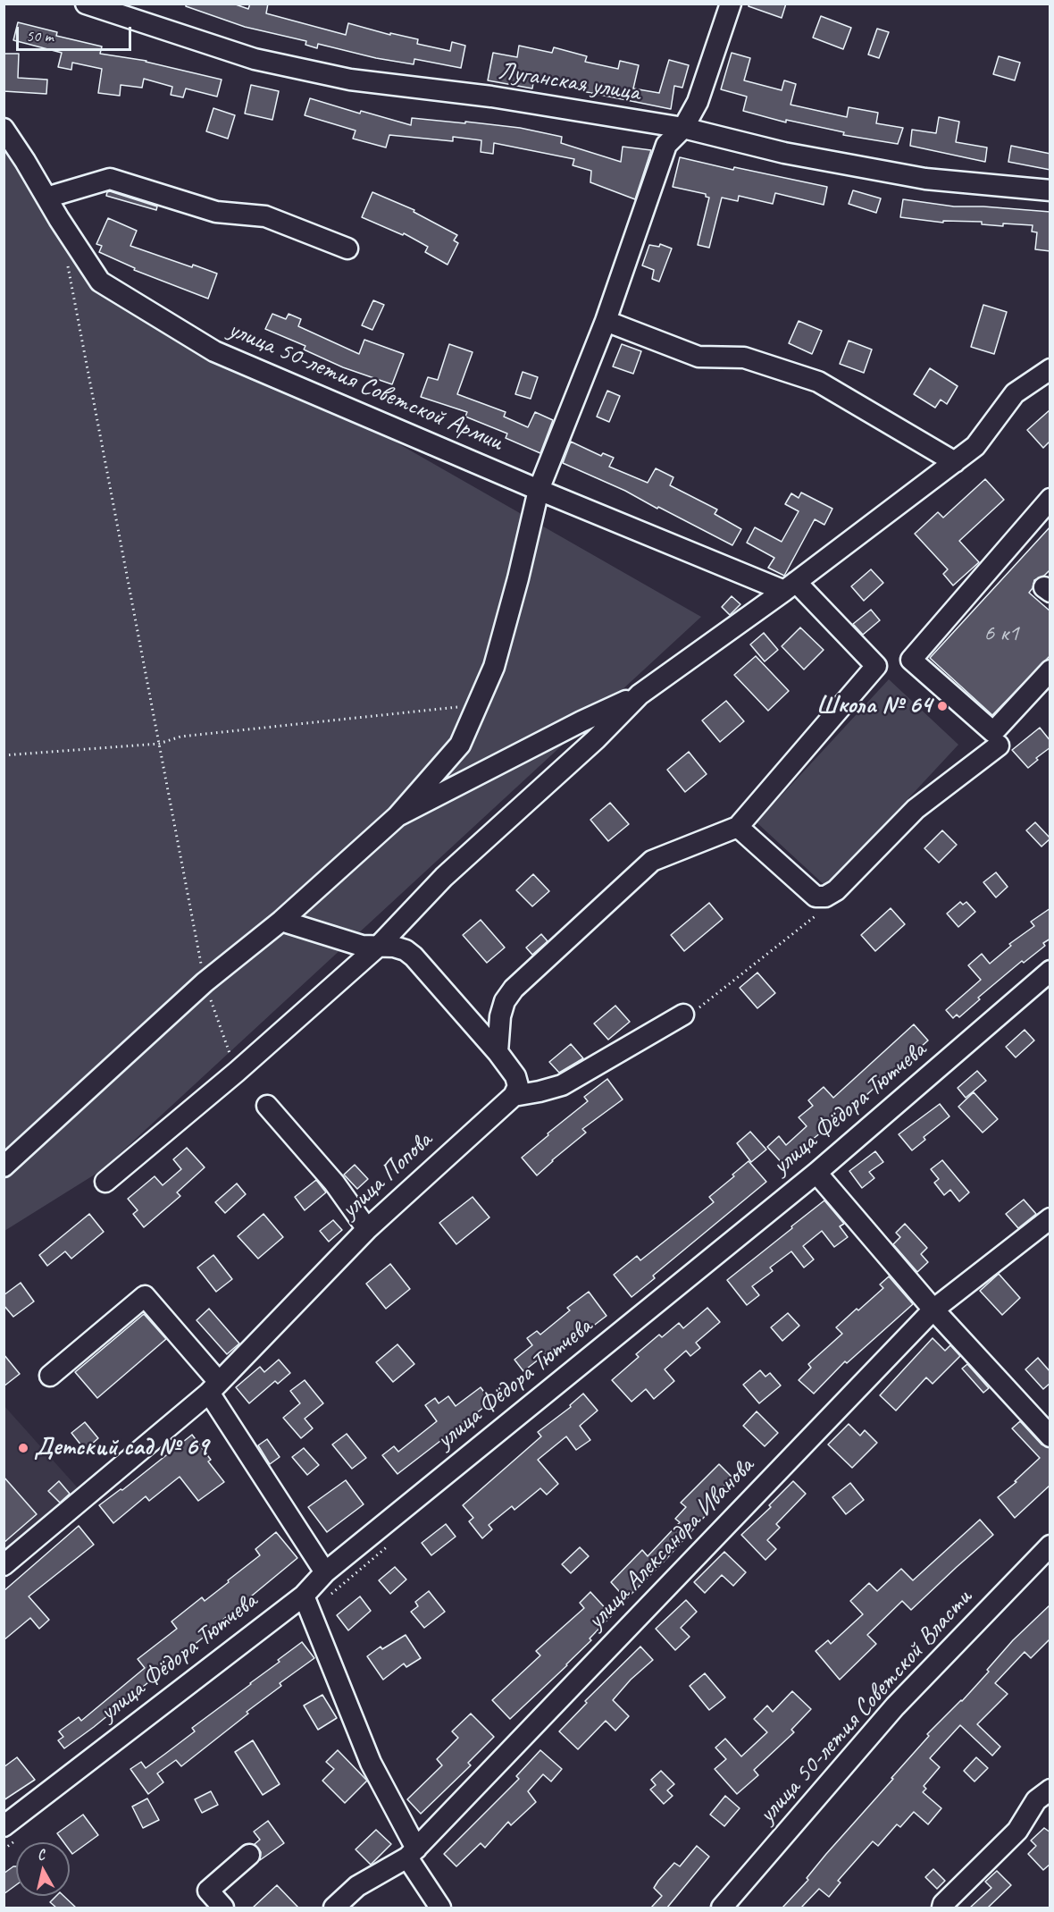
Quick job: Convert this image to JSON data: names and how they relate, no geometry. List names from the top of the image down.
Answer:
{
  "streets": {
    "street": [
      "Луганская улица",
      "улица 50-летия Советской Армии",
      "улица Фёдора Тютчева",
      "улица Попова",
      "улица Александра Иванова",
      "улица 50-летия Советской Власти"
    ]
  },
  "places": ["Школа № 64", "Детский сад № 69"],
  "house_numbers": ["6 к1"],
  "scale_bar": "50 m",
  "north": "top"
}
